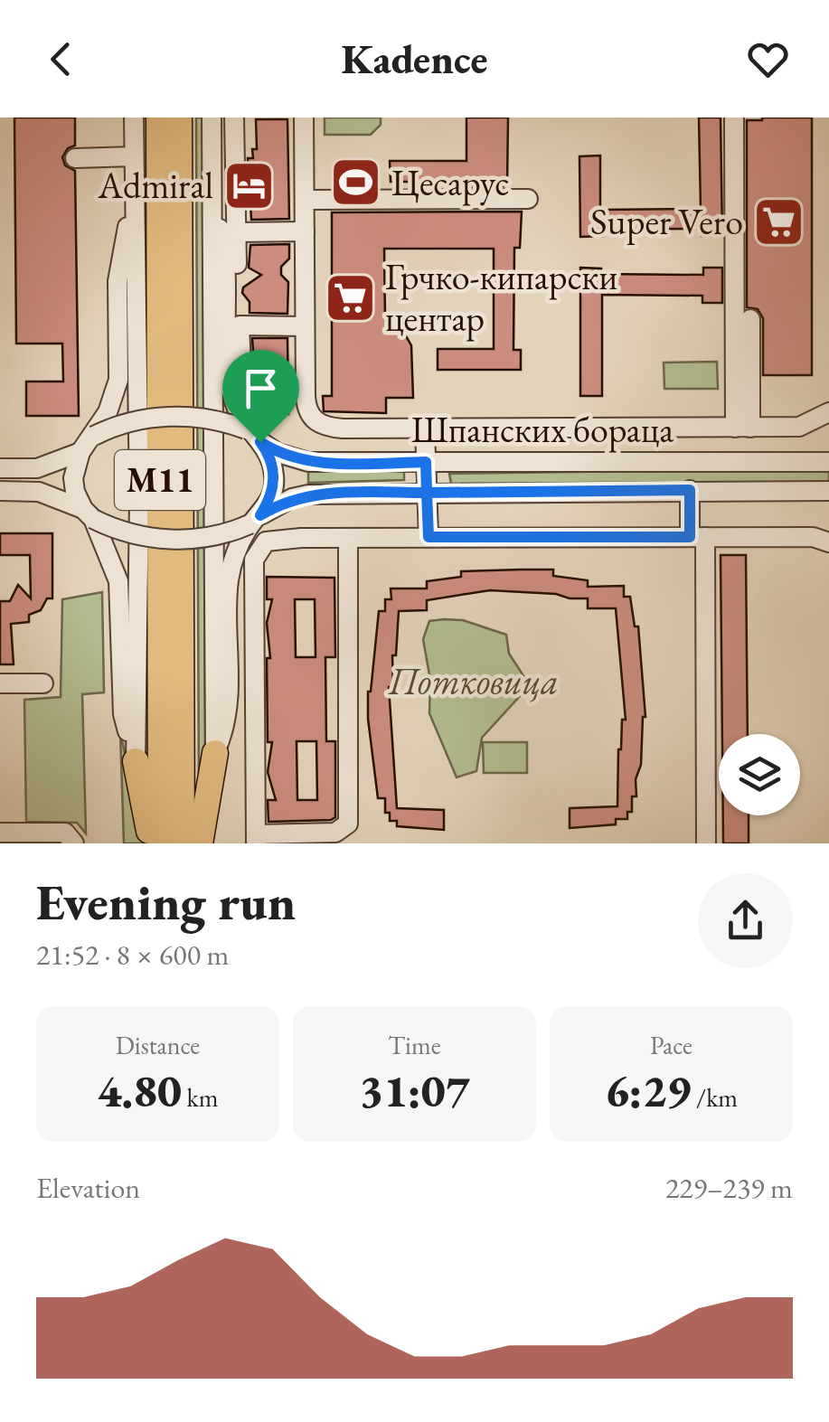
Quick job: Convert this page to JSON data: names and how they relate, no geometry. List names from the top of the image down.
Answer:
{
  "streets": {
    "highway": ["M11"],
    "street": ["Шпанских бораца"]
  },
  "parks": ["Потковица"],
  "places": {
    "sports": ["Цесарус"],
    "hotel": ["Admiral"],
    "supermarket": ["Super Vero", "Грчко-кипарски центар"]
  },
  "page": {
    "header": "Kadence",
    "heading": ["Evening run", "21:52 · 8 × 600 m"],
    "stats": [
      ["Distance", "4.80 km"],
      ["Time", "31:07"],
      ["Pace", "6:29 /km"]
    ],
    "chart": ["Elevation", "229–239 m"]
  }
}
